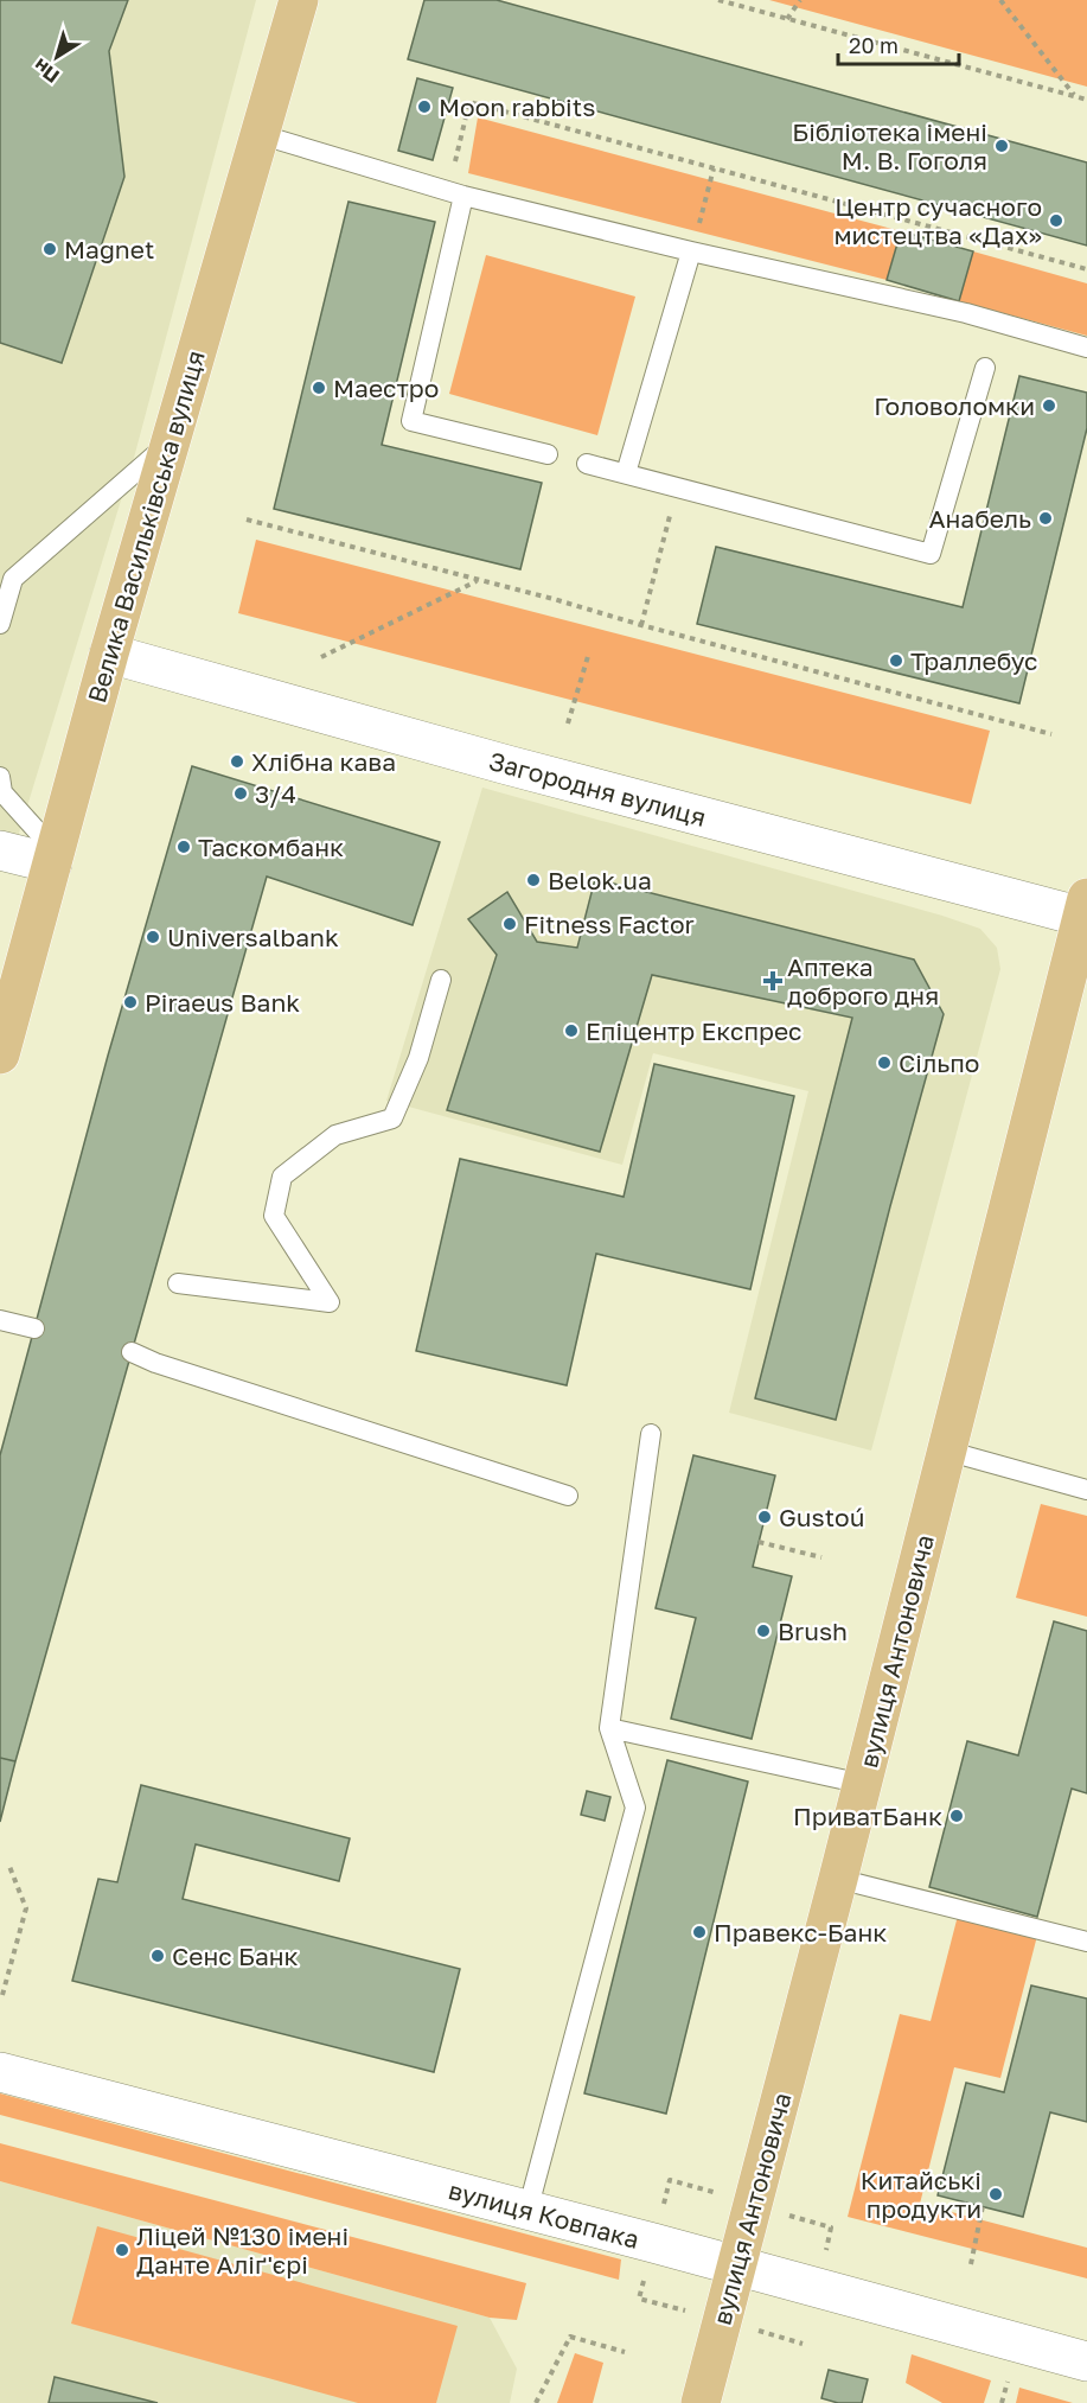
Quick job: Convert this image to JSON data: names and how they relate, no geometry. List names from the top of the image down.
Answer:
{
  "streets": {
    "main road": ["Велика Васильківська вулиця", "вулиця Антоновича"],
    "street": ["Загородня вулиця", "вулиця Ковпака"]
  },
  "crossings": [
    ["Велика Васильківська вулиця", "Загородня вулиця"],
    ["Загородня вулиця", "вулиця Антоновича"],
    ["вулиця Антоновича", "вулиця Ковпака"]
  ],
  "places": {
    "other": [
      "Moon rabbits",
      "Бібліотека імені М. В. Гоголя",
      "Центр сучасного мистецтва «Дах»",
      "Magnet",
      "Маестро",
      "Головоломки",
      "Анабель",
      "Траллебус",
      "Хлібна кава",
      "3/4",
      "Таскомбанк",
      "Belok.ua",
      "Fitness Factor",
      "Universalbank",
      "Piraeus Bank",
      "Епіцентр Експрес",
      "Сільпо",
      "Gustoú",
      "Brush",
      "ПриватБанк",
      "Правекс-Банк",
      "Сенс Банк",
      "Китайські продукти",
      "Ліцей №130 імені Данте Аліґ'єрі"
    ],
    "health": ["Аптека доброго дня"]
  },
  "scale_bar": "20 m",
  "north": "bottom left"
}
